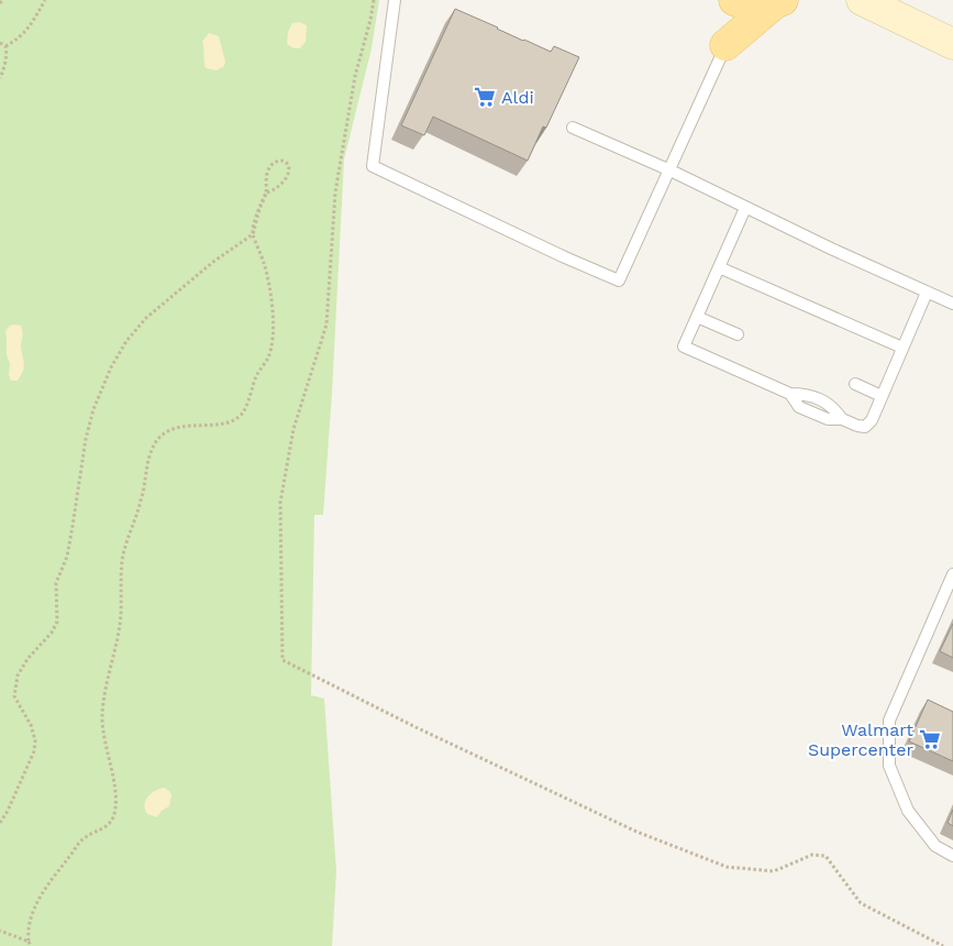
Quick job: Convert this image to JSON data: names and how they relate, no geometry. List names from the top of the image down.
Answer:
{
  "places": {
    "supermarket": ["Aldi", "Walmart Supercenter"]
  }
}
